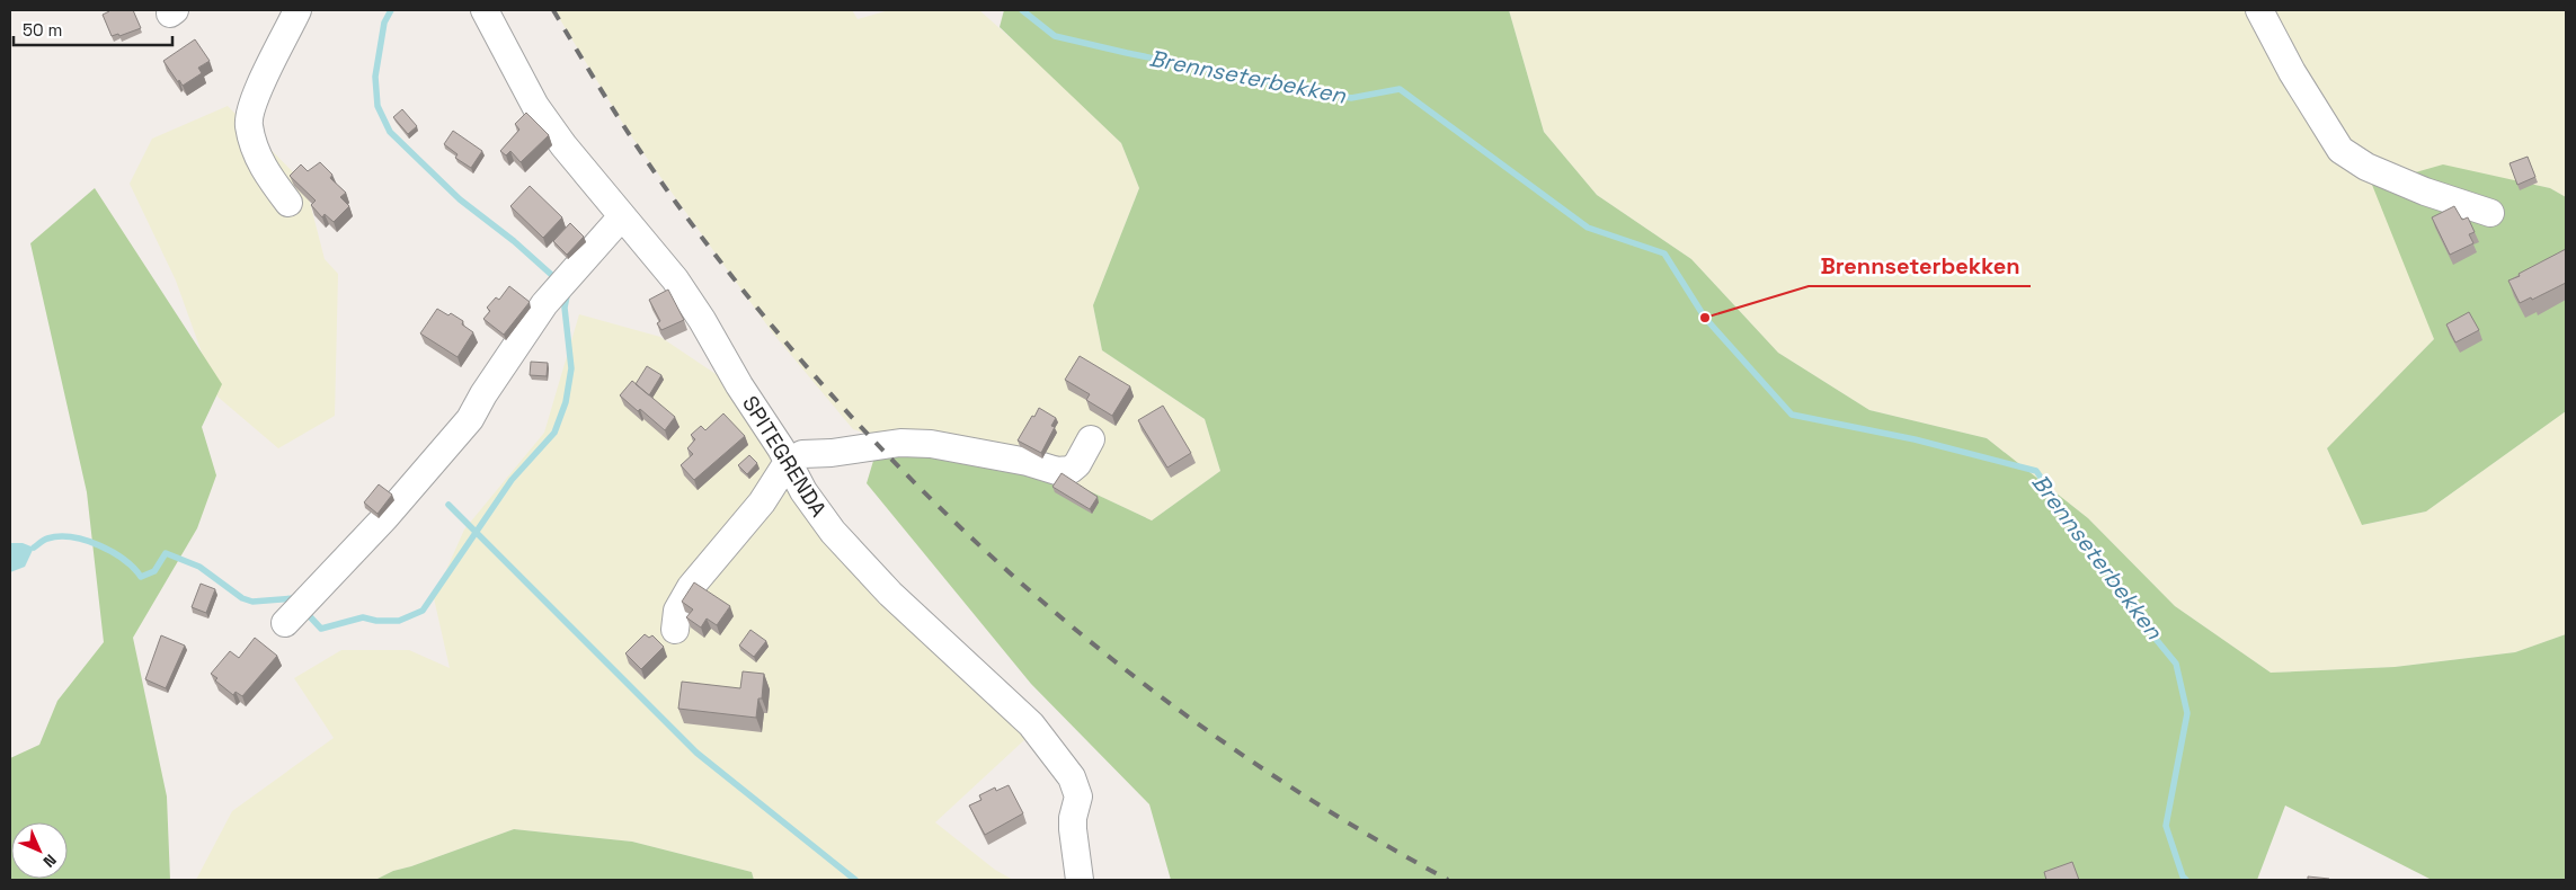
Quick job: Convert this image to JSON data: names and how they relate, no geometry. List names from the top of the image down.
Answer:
{
  "streets": {
    "street": ["SPITEGRENDA"]
  },
  "water": ["Brennseterbekken"],
  "places": ["Brennseterbekken"],
  "scale_bar": "50 m",
  "north": "bottom right"
}
